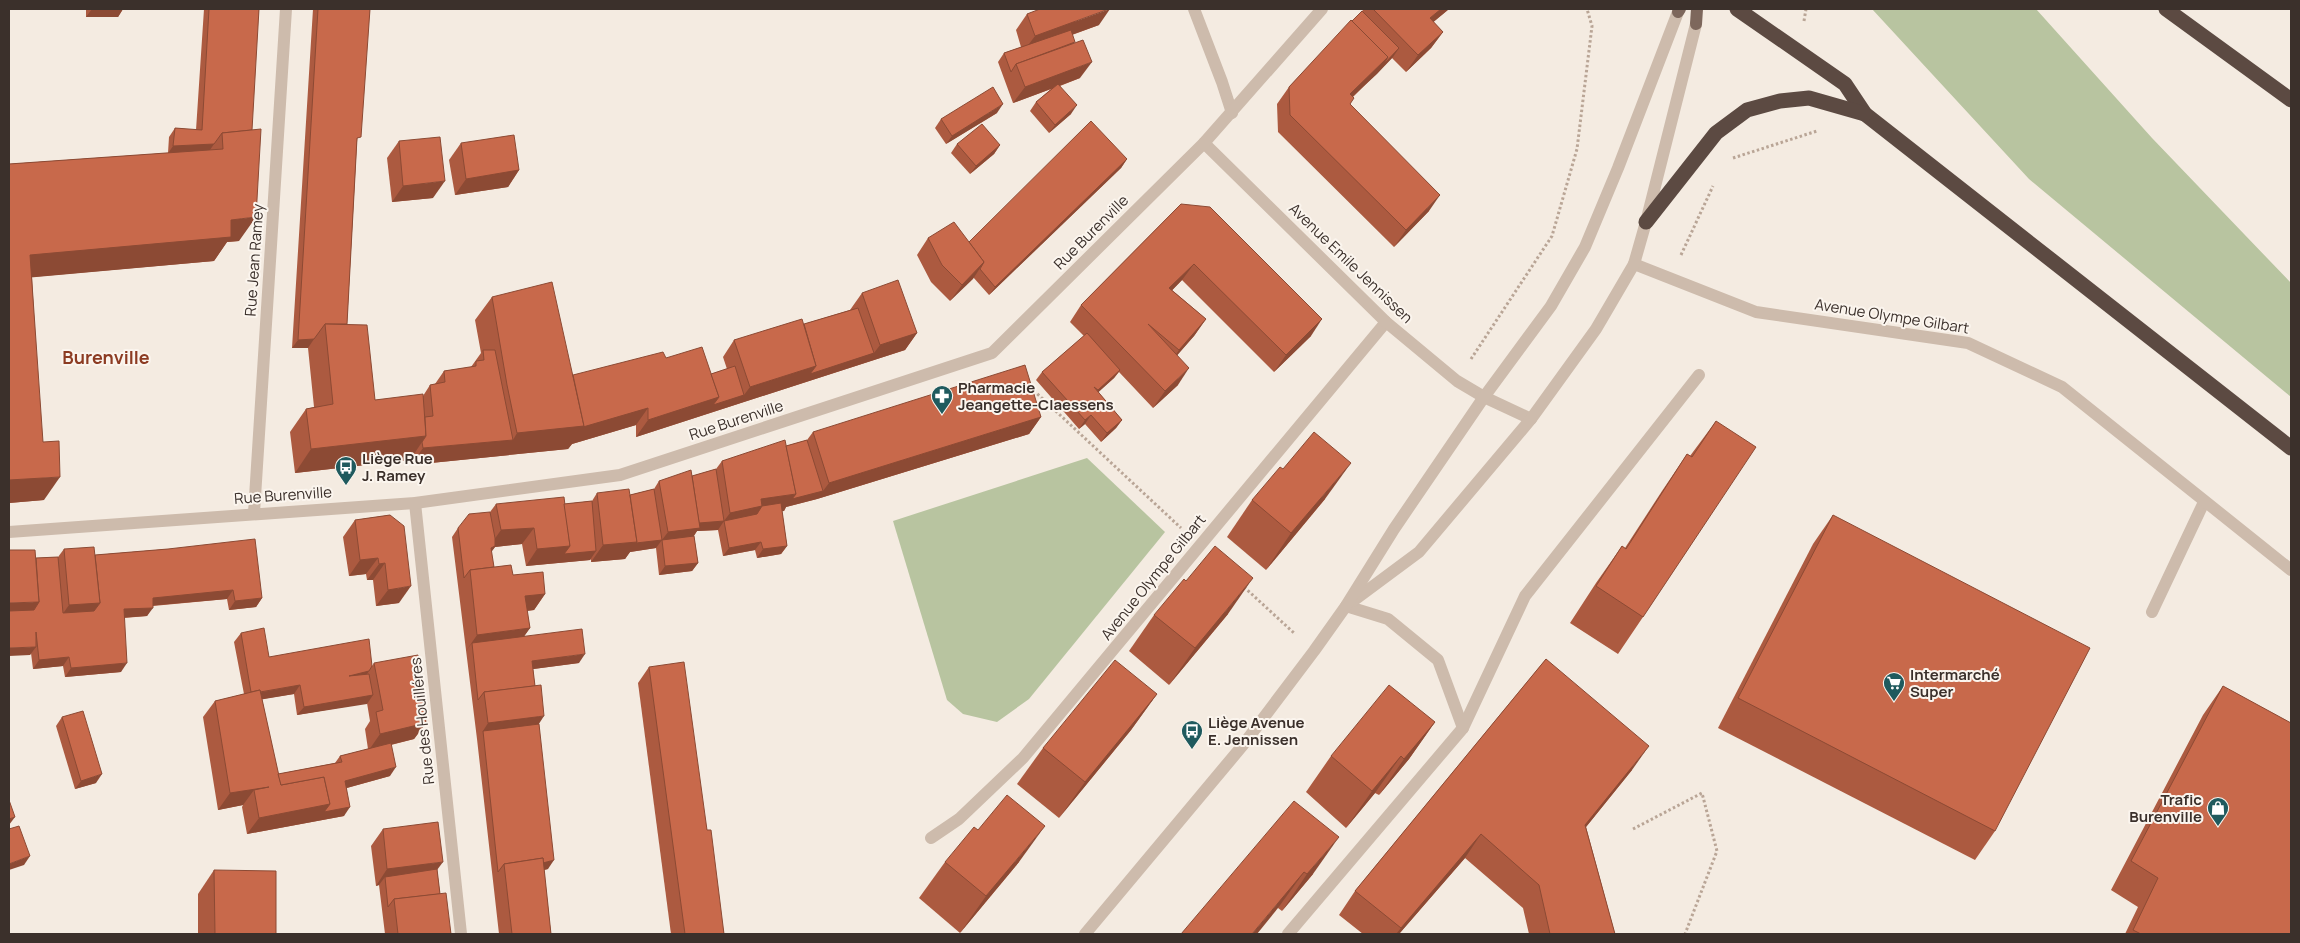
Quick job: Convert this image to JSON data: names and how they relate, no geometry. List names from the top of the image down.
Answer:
{
  "streets": {
    "street": [
      "Rue Burenville",
      "Rue Jean Ramey",
      "Avenue Emile Jennissen",
      "Avenue Olympe Gilbart",
      "Rue des Houilléres"
    ]
  },
  "crossings": [
    ["Rue Burenville", "Rue Jean Ramey"],
    ["Rue Burenville", "Avenue Emile Jennissen"],
    ["Rue Burenville", "Rue des Houilléres"],
    ["Avenue Emile Jennissen", "Avenue Olympe Gilbart"]
  ],
  "districts": ["Burenville"],
  "places": {
    "pharmacy": ["Pharmacie Jeangette-Claessens"],
    "bus stop": ["Liège Rue J. Ramey", "Liège Avenue E. Jennissen"],
    "supermarket": ["Intermarché Super"],
    "shop": ["Trafic Burenville"]
  }
}
